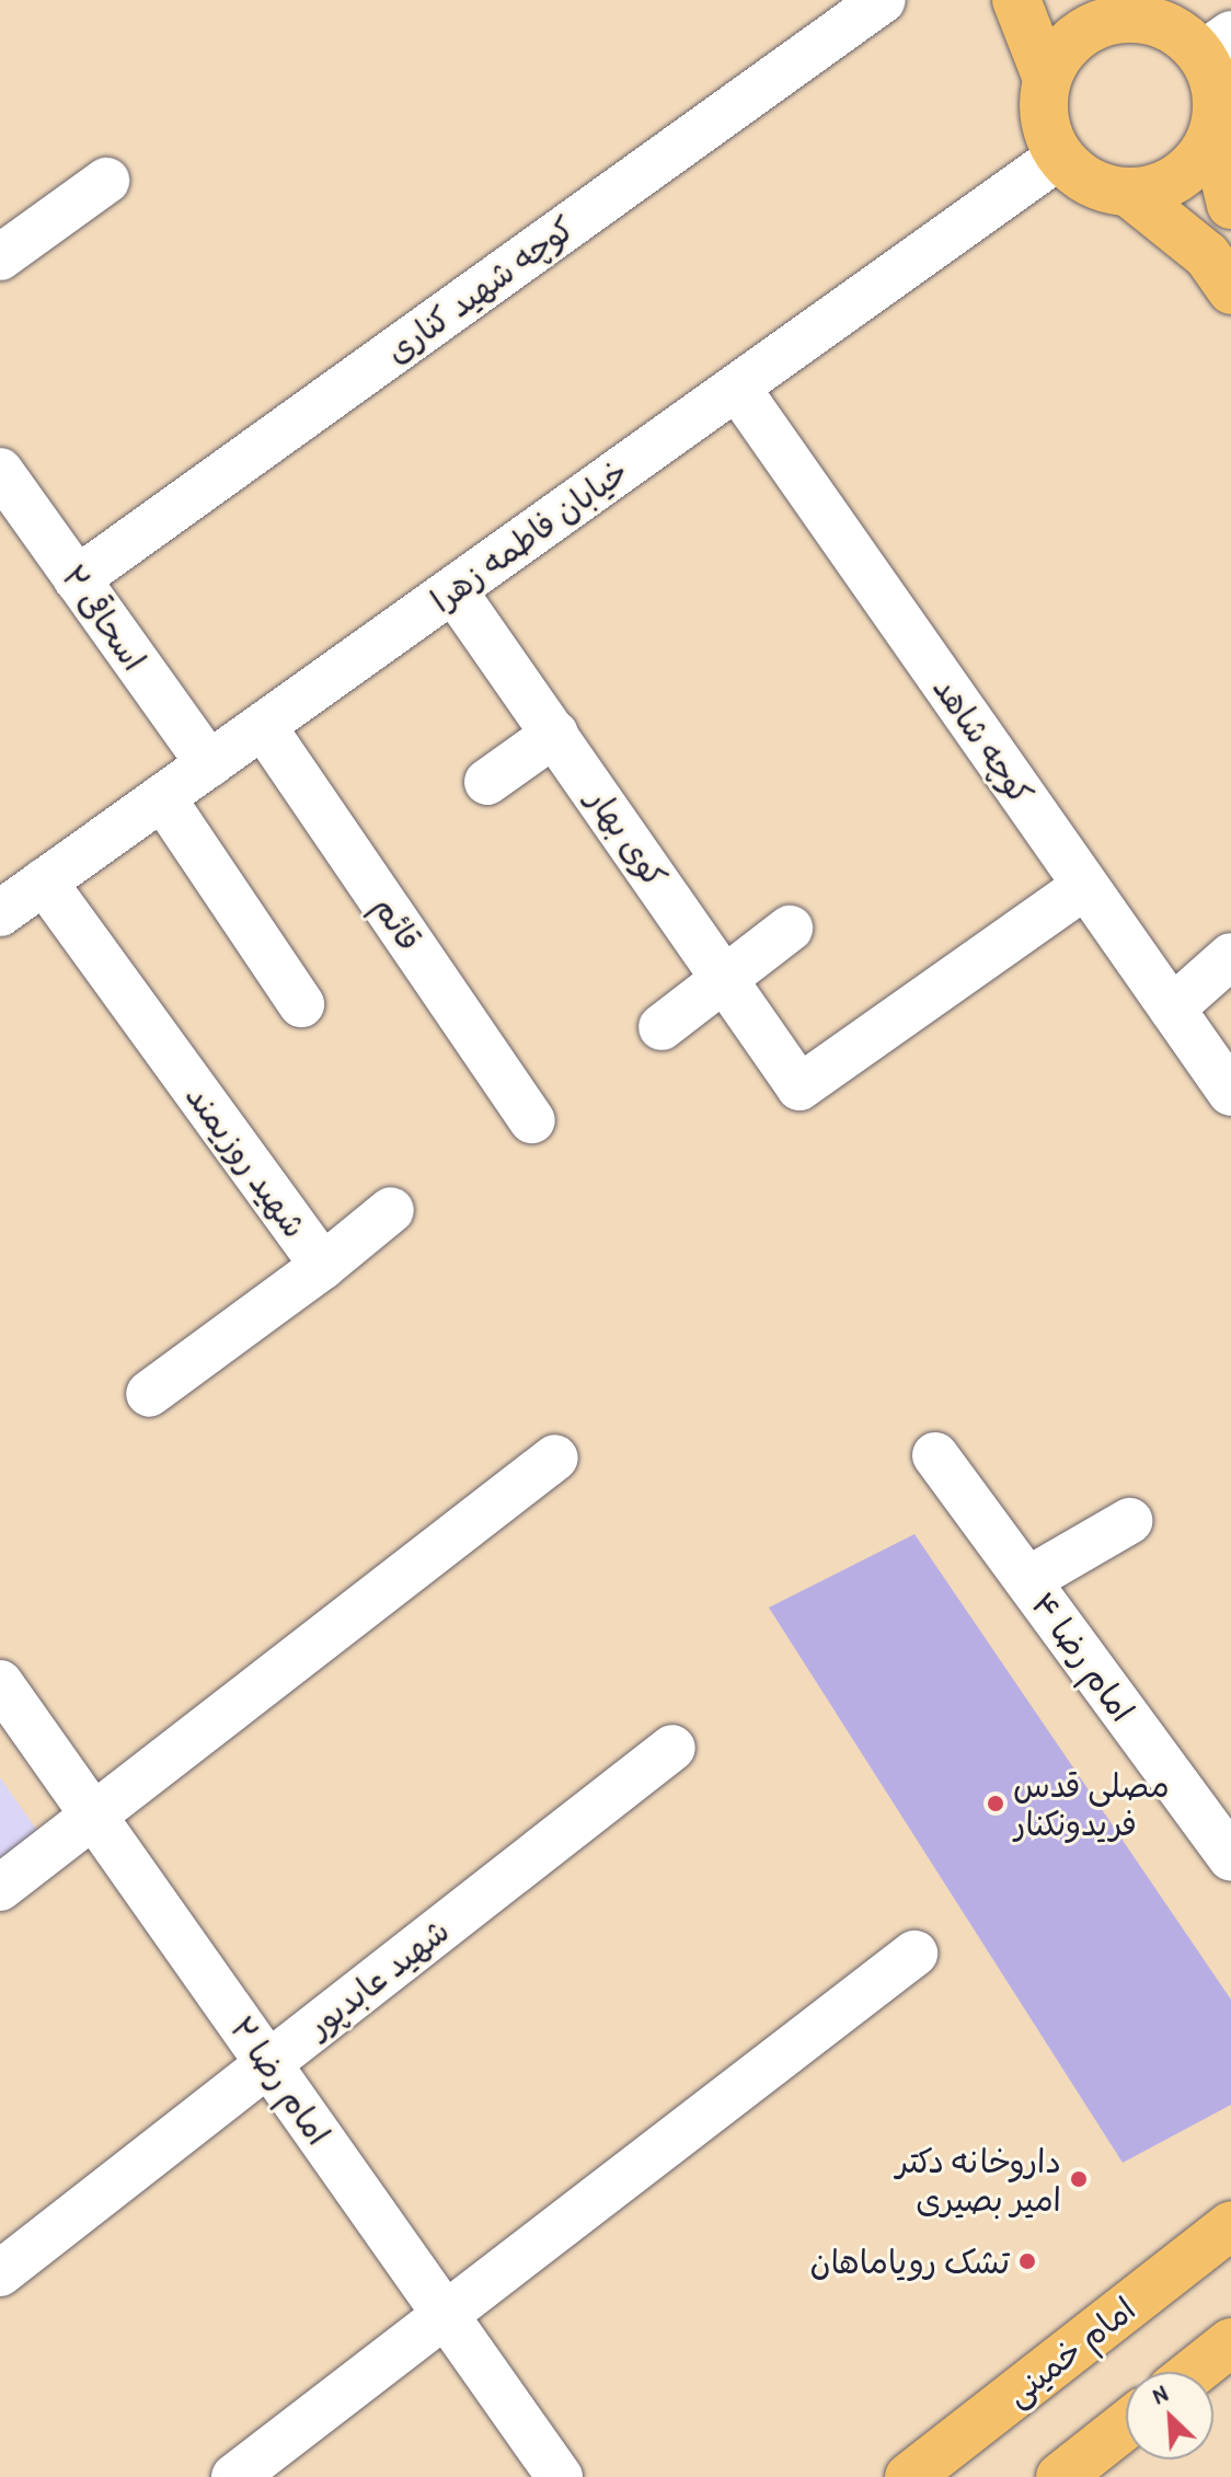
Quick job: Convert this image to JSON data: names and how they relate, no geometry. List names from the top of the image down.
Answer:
{
  "streets": {
    "main road": ["امام خمینی"],
    "street": [
      "کوچه شهید کناری",
      "خیابان فاطمه زهرا",
      "اسحاقی ۲",
      "کوچه شاهد",
      "کوی بهار",
      "قائم",
      "شهید روزیمند",
      "امام رضا ۴",
      "شهید عابدپور",
      "امام رضا ۲"
    ]
  },
  "crossings": [
    ["کوچه شهید کناری", "اسحاقی ۲"],
    ["خیابان فاطمه زهرا", "اسحاقی ۲"],
    ["خیابان فاطمه زهرا", "کوچه شاهد"],
    ["خیابان فاطمه زهرا", "کوی بهار"],
    ["خیابان فاطمه زهرا", "قائم"],
    ["خیابان فاطمه زهرا", "شهید روزیمند"],
    ["کوچه شاهد", "کوی بهار"],
    ["شهید عابدپور", "امام رضا ۲"]
  ],
  "places": ["مصلی قدس فریدونکنار", "داروخانه دکتر امیر بصیری", "تشک رویاماهان"],
  "north": "top left"
}
